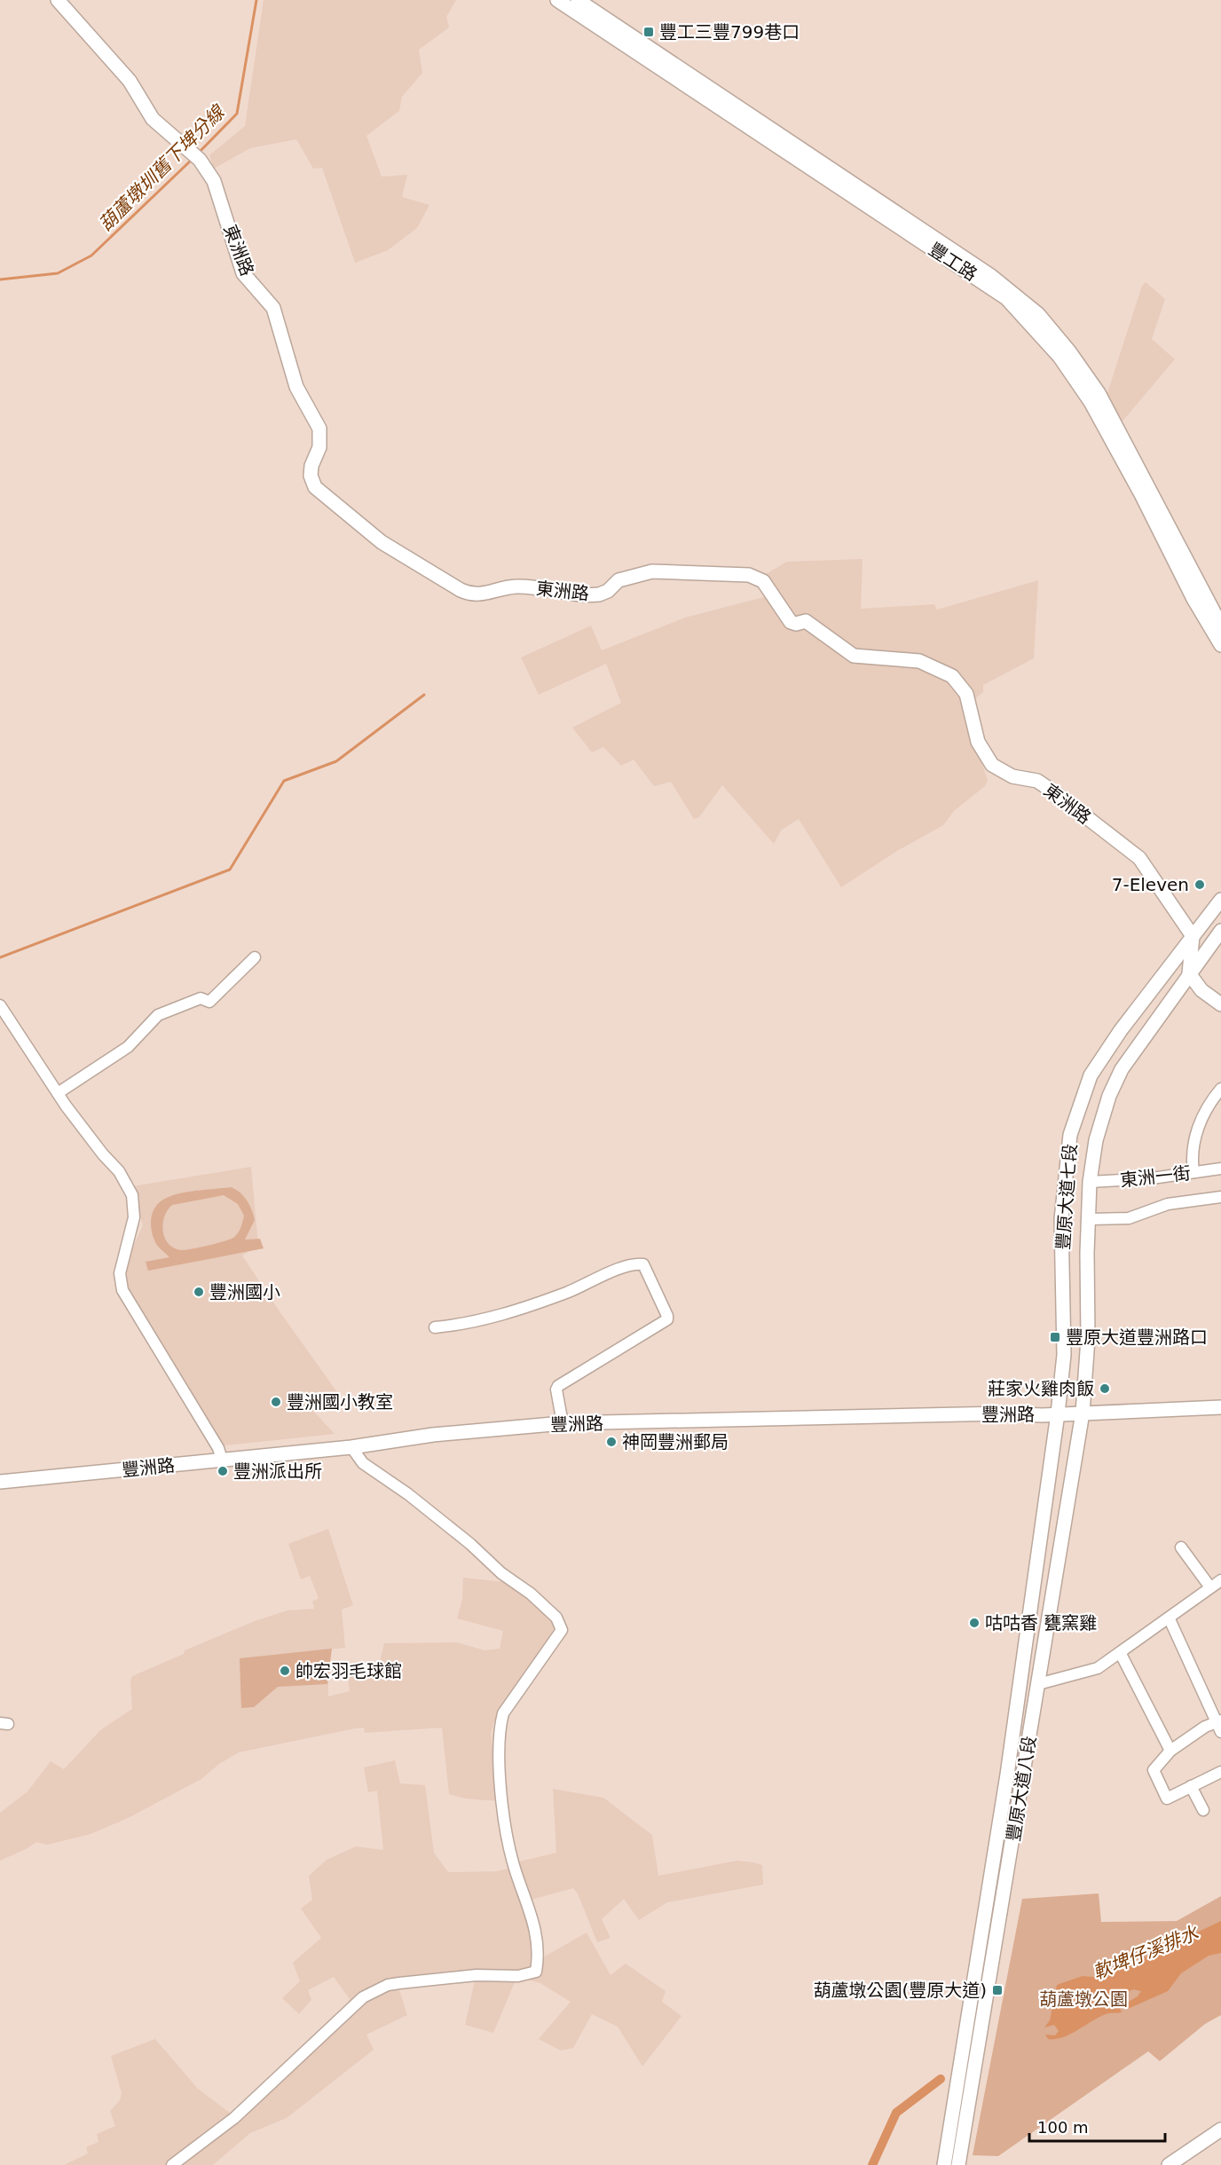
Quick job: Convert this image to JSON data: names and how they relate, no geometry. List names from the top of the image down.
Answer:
{
  "streets": {
    "street": [
      "東洲路",
      "豐工路",
      "東洲一街",
      "豐原大道七段",
      "豐洲路",
      "豐原大道八段"
    ]
  },
  "crossings": [
    ["東洲路", "豐原大道七段"],
    ["東洲一街", "豐原大道七段"],
    ["豐原大道七段", "豐洲路"],
    ["豐原大道七段", "豐原大道八段"],
    ["豐洲路", "豐原大道八段"]
  ],
  "water": ["葫蘆墩圳舊下埤分線", "軟埤仔溪排水"],
  "parks": ["葫蘆墩公園"],
  "places": {
    "transit": ["豐工三豐799巷口", "豐原大道豐洲路口", "葫蘆墩公園(豐原大道)"],
    "other": [
      "7-Eleven",
      "豐洲國小",
      "莊家火雞肉飯",
      "豐洲國小教室",
      "神岡豐洲郵局",
      "豐洲派出所",
      "咕咕香 甕窯雞",
      "帥宏羽毛球館"
    ]
  },
  "scale_bar": "100 m"
}
